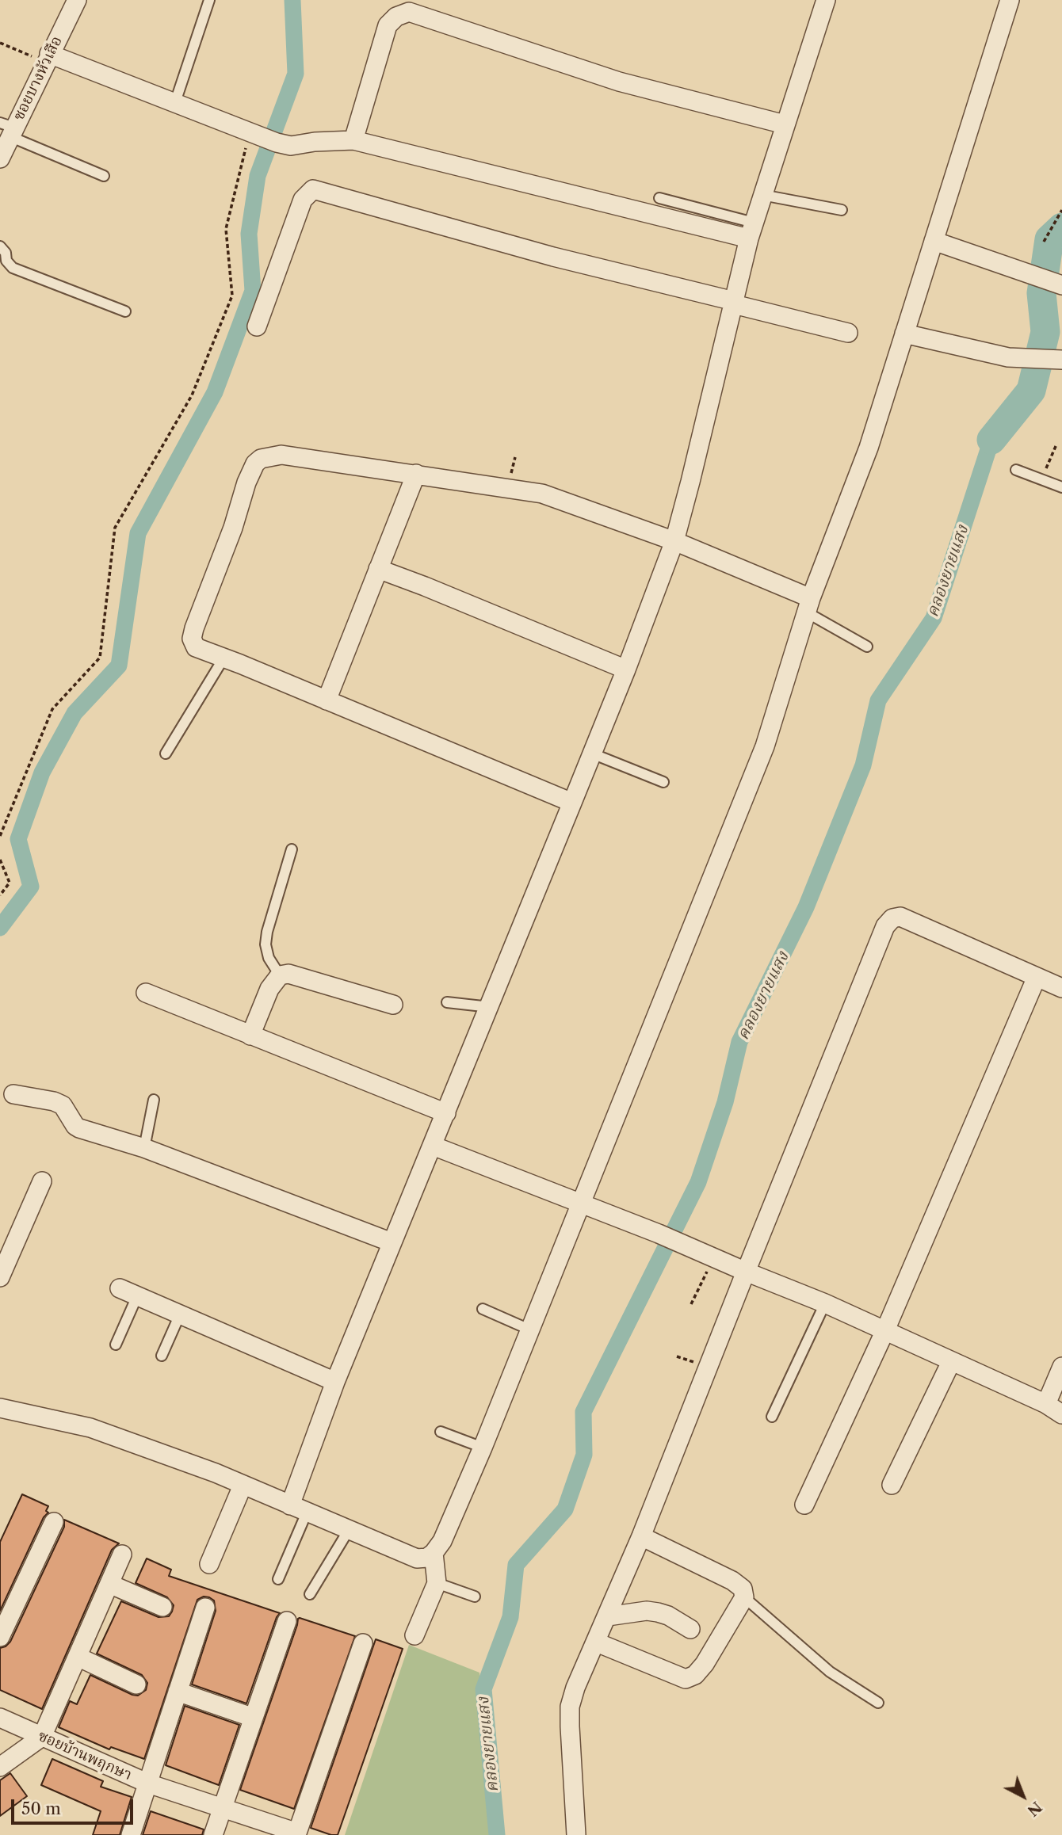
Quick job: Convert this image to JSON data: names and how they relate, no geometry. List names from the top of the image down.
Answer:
{
  "streets": {
    "street": ["ซอยบางหัวเสือ", "ซอยบ้านพฤกษา"]
  },
  "water": ["คลองยายแสง"],
  "scale_bar": "50 m",
  "north": "bottom right"
}
